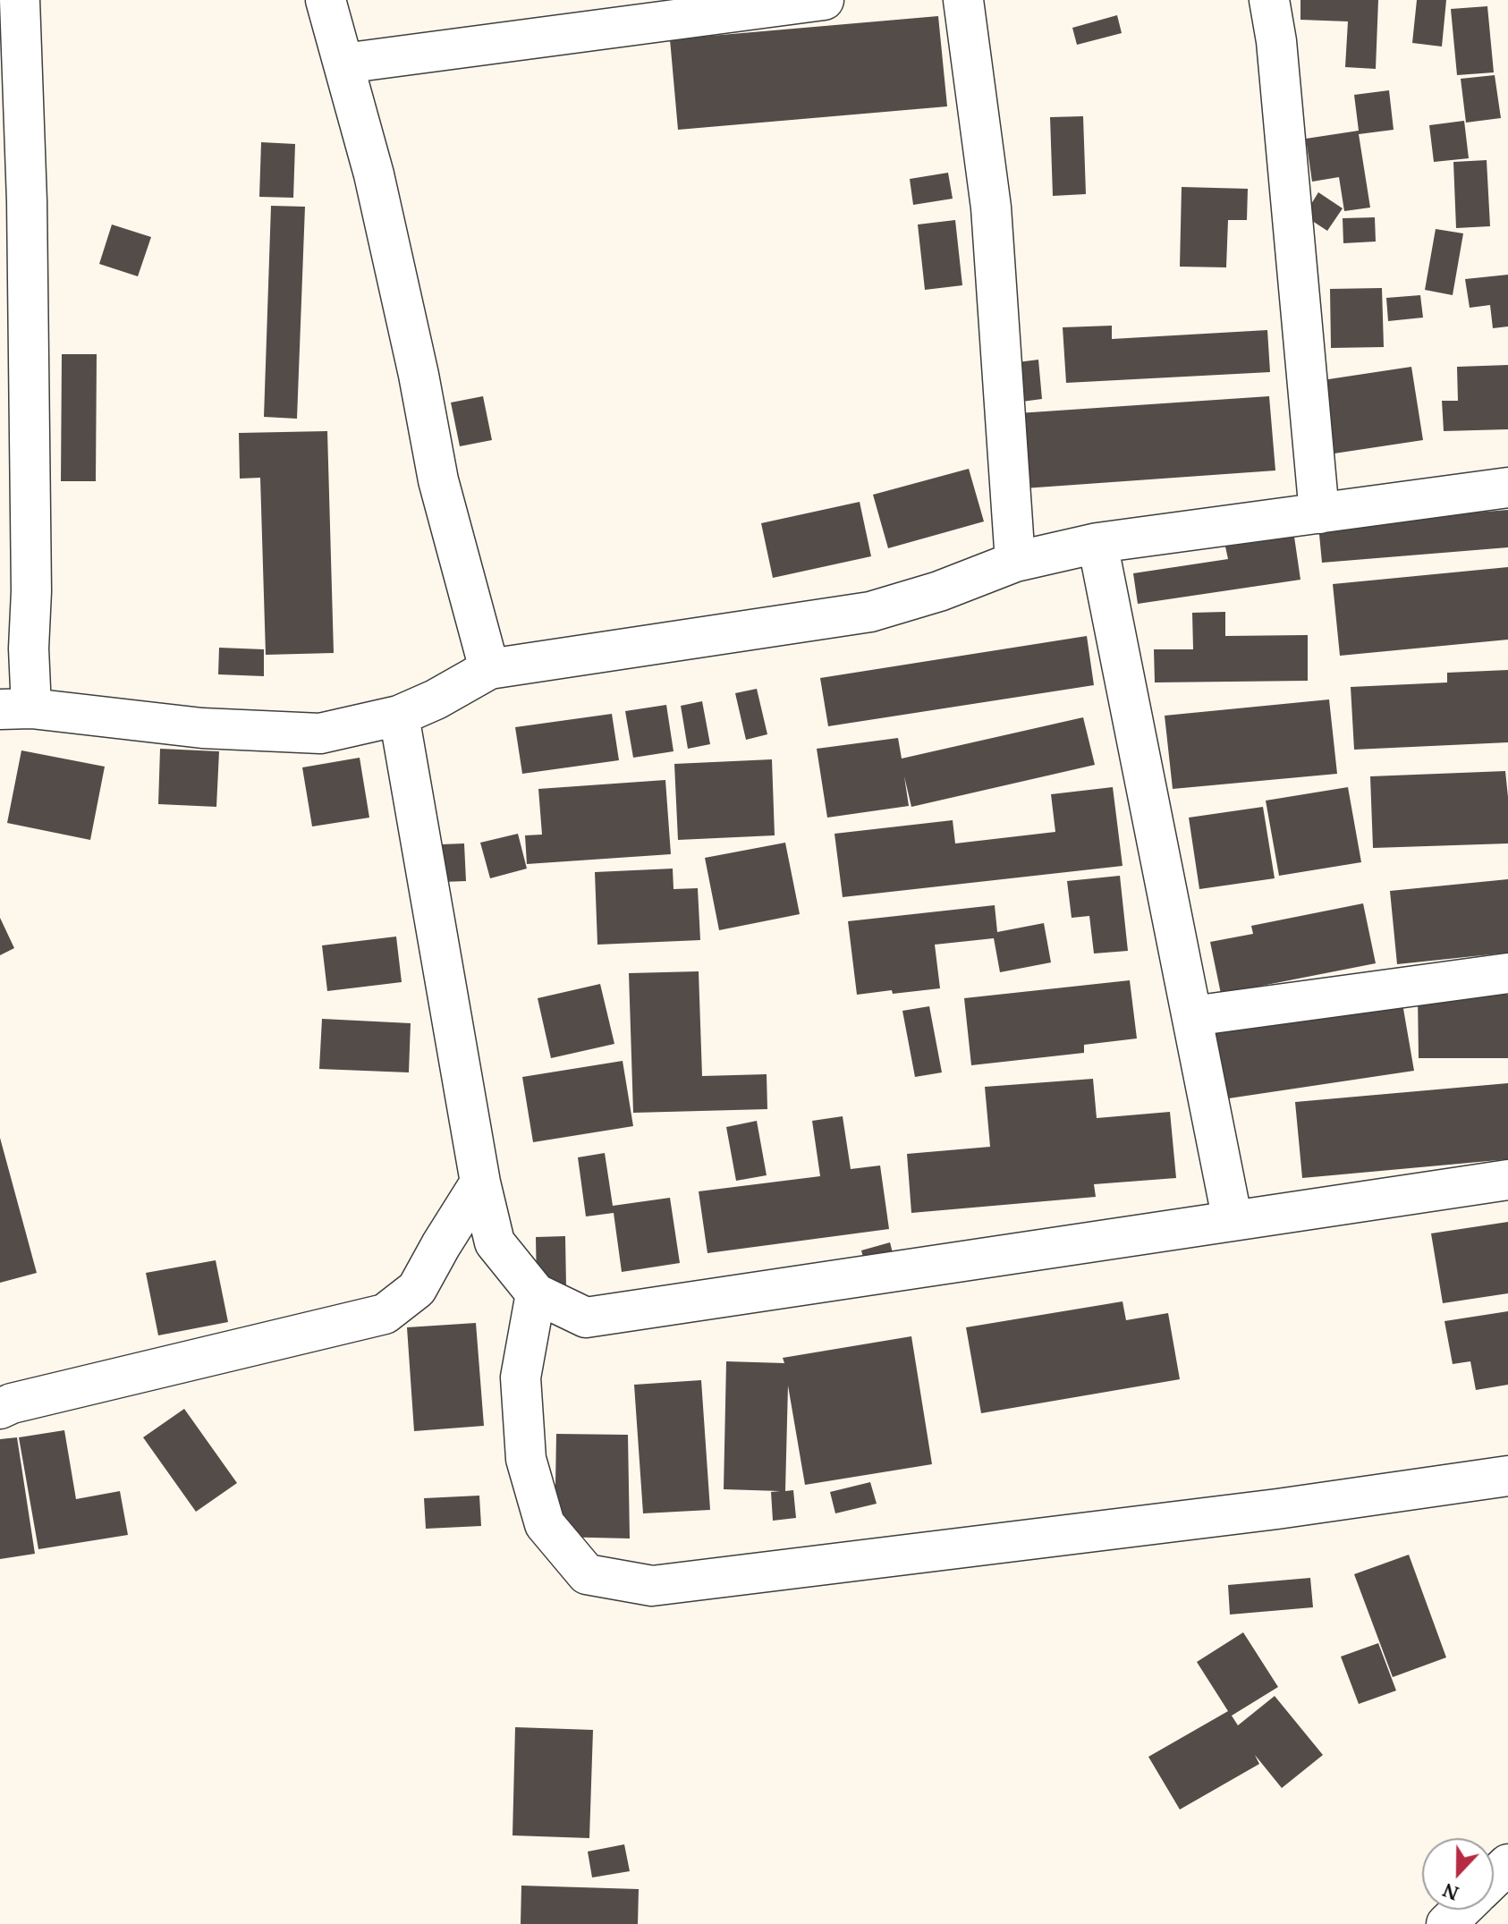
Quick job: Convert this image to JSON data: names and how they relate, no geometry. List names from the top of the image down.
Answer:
{
  "north": "bottom"
}
